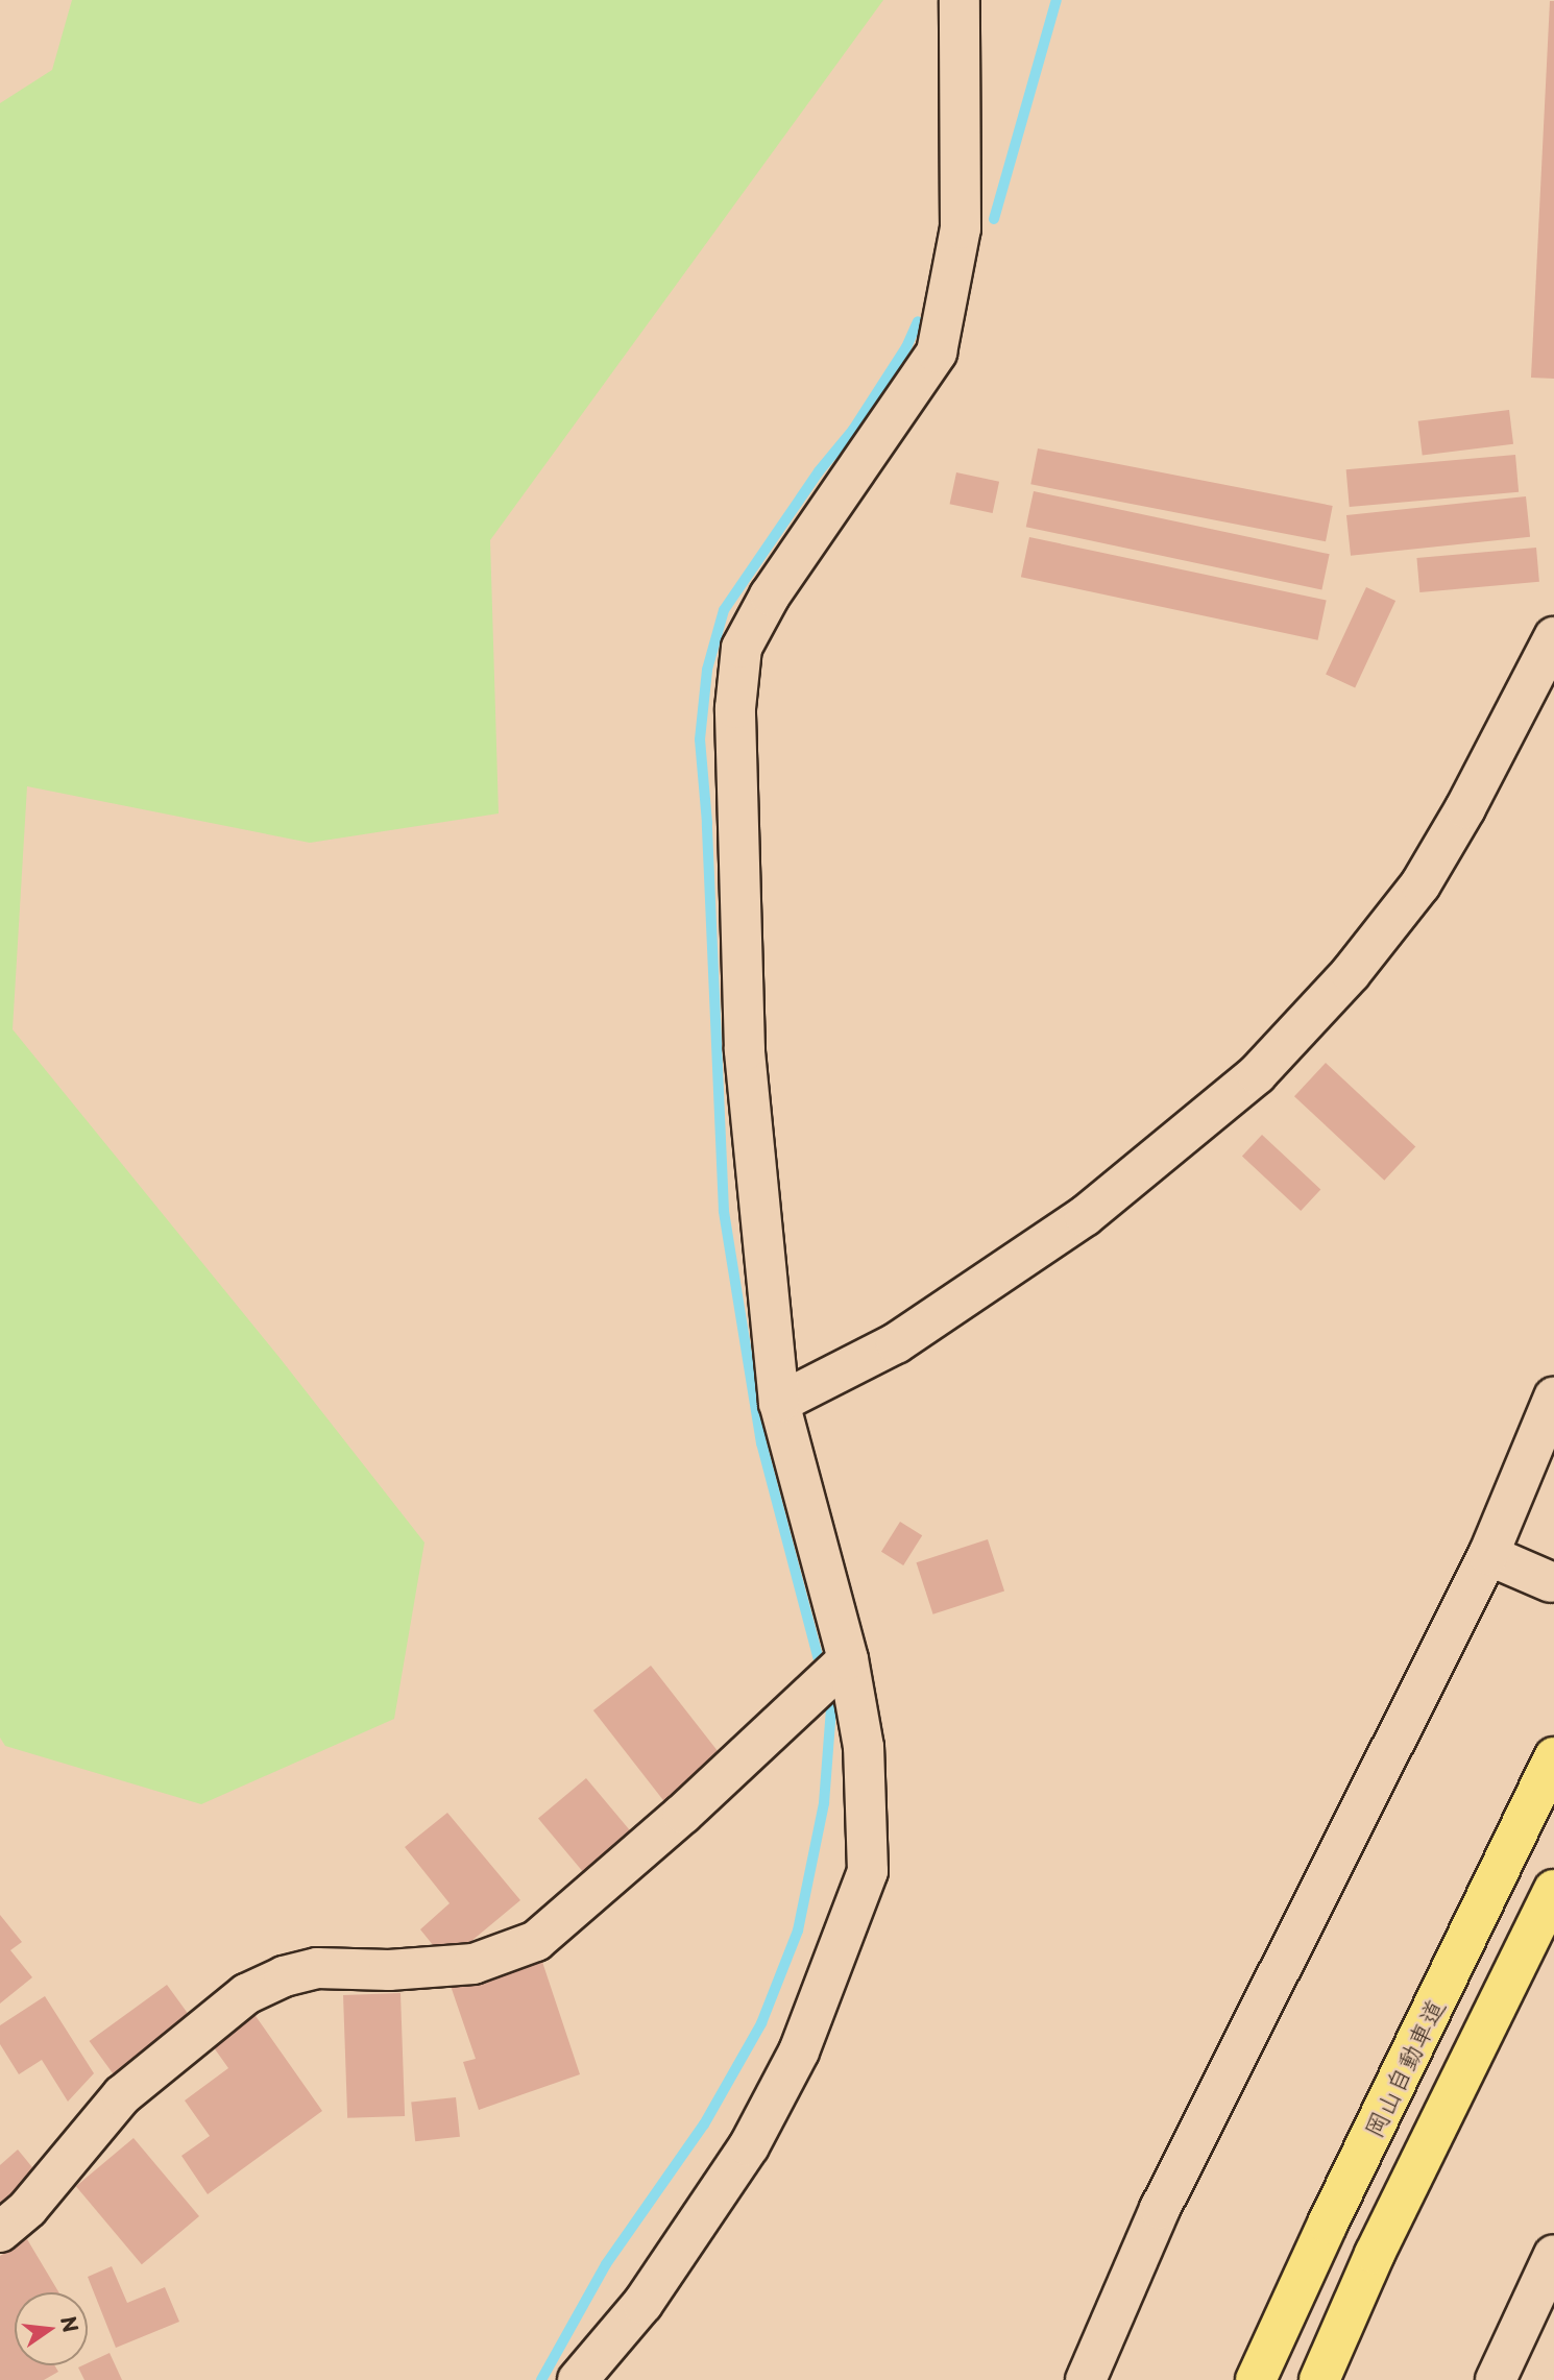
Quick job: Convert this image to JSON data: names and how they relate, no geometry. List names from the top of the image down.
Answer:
{
  "streets": {
    "highway": ["岡山自動車道"]
  },
  "north": "right"
}
